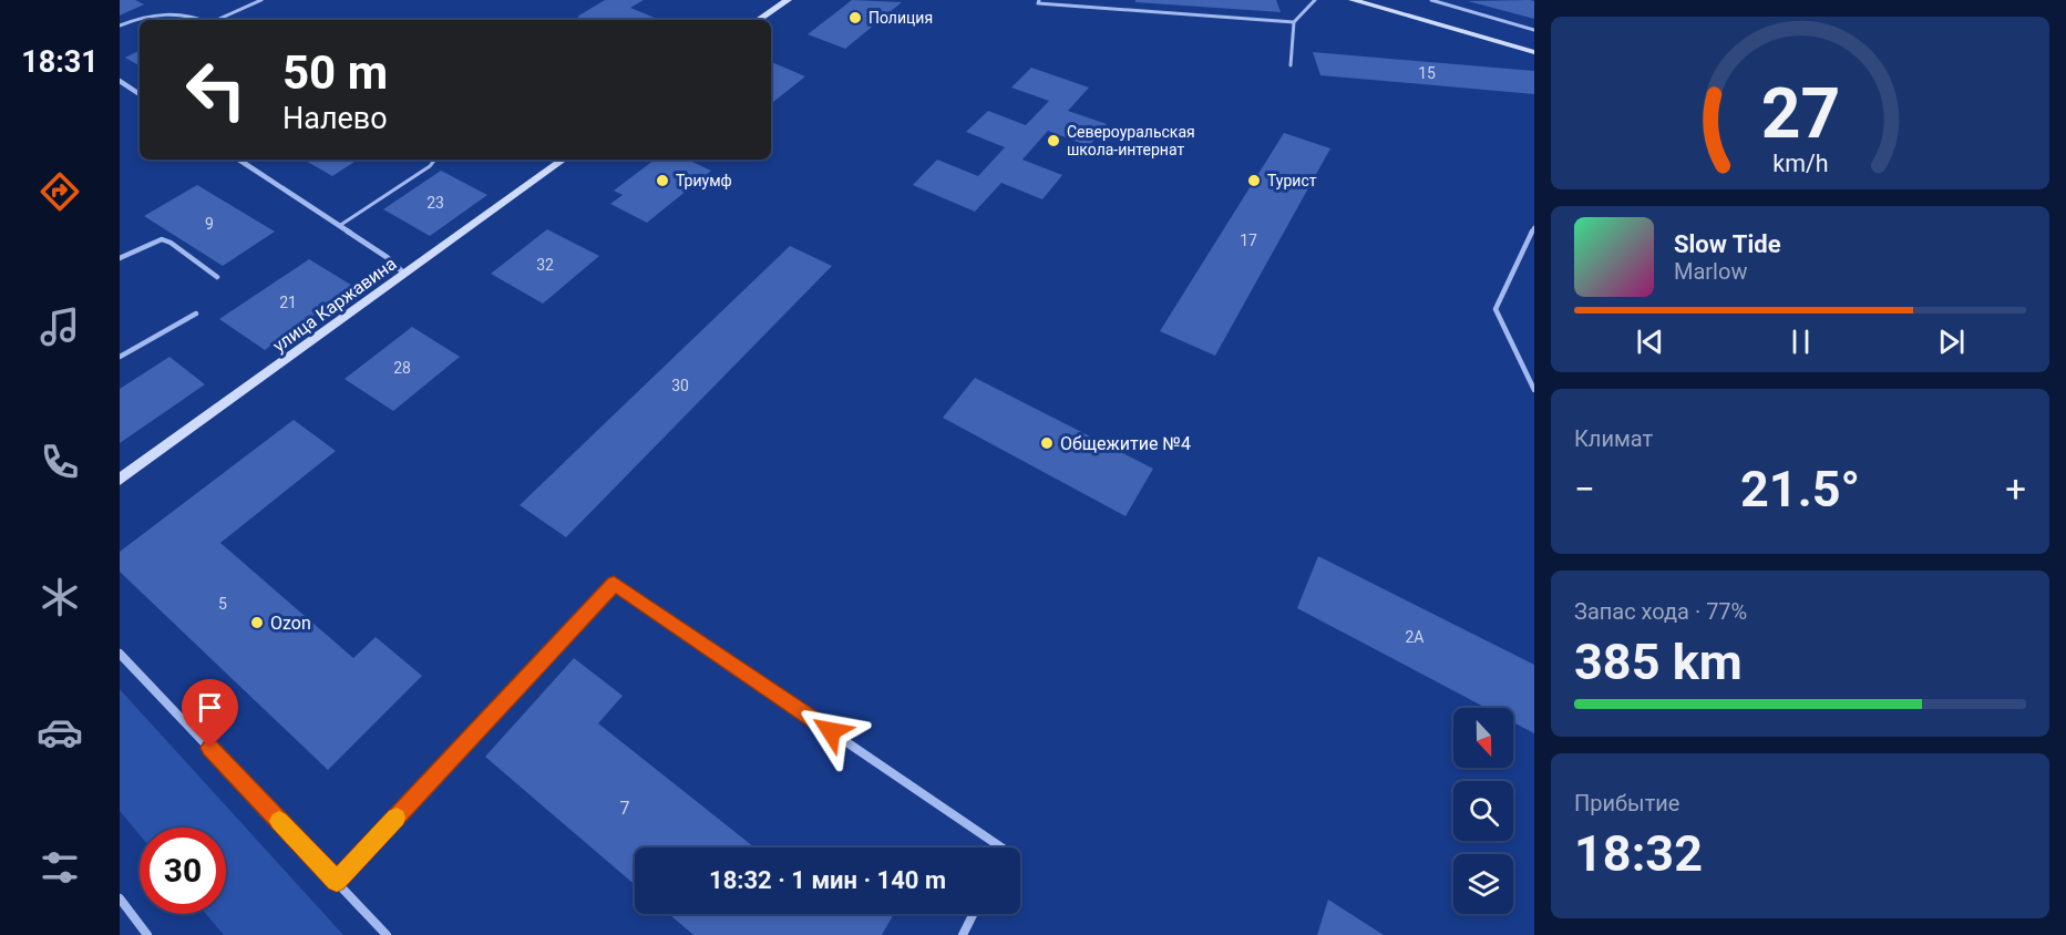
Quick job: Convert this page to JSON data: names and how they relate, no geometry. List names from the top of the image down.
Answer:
{
  "streets": {
    "street": ["улица Каржавина"]
  },
  "places": [
    "Полиция",
    "Североуральская школа-интернат",
    "Триумф",
    "Турист",
    "Общежитие №4",
    "Ozon"
  ],
  "house_numbers": [
    "15",
    "23",
    "9",
    "17",
    "32",
    "21",
    "28",
    "30",
    "5",
    "2А",
    "7"
  ],
  "north": "bottom",
  "page": {
    "tabs": "18:31",
    "turn": ["50 m", "Налево"],
    "song": ["Slow Tide", "Marlow"],
    "tile": [
      "Климат",
      ["Запас хода · 77%", "385 km"],
      ["Прибытие", "18:32"]
    ],
    "heat": ["−", "21.5°", "+"],
    "limit": "30",
    "trip": "18:32 · 1 мин · 140 m",
    "gauge": ["27", "km/h"]
  }
}
